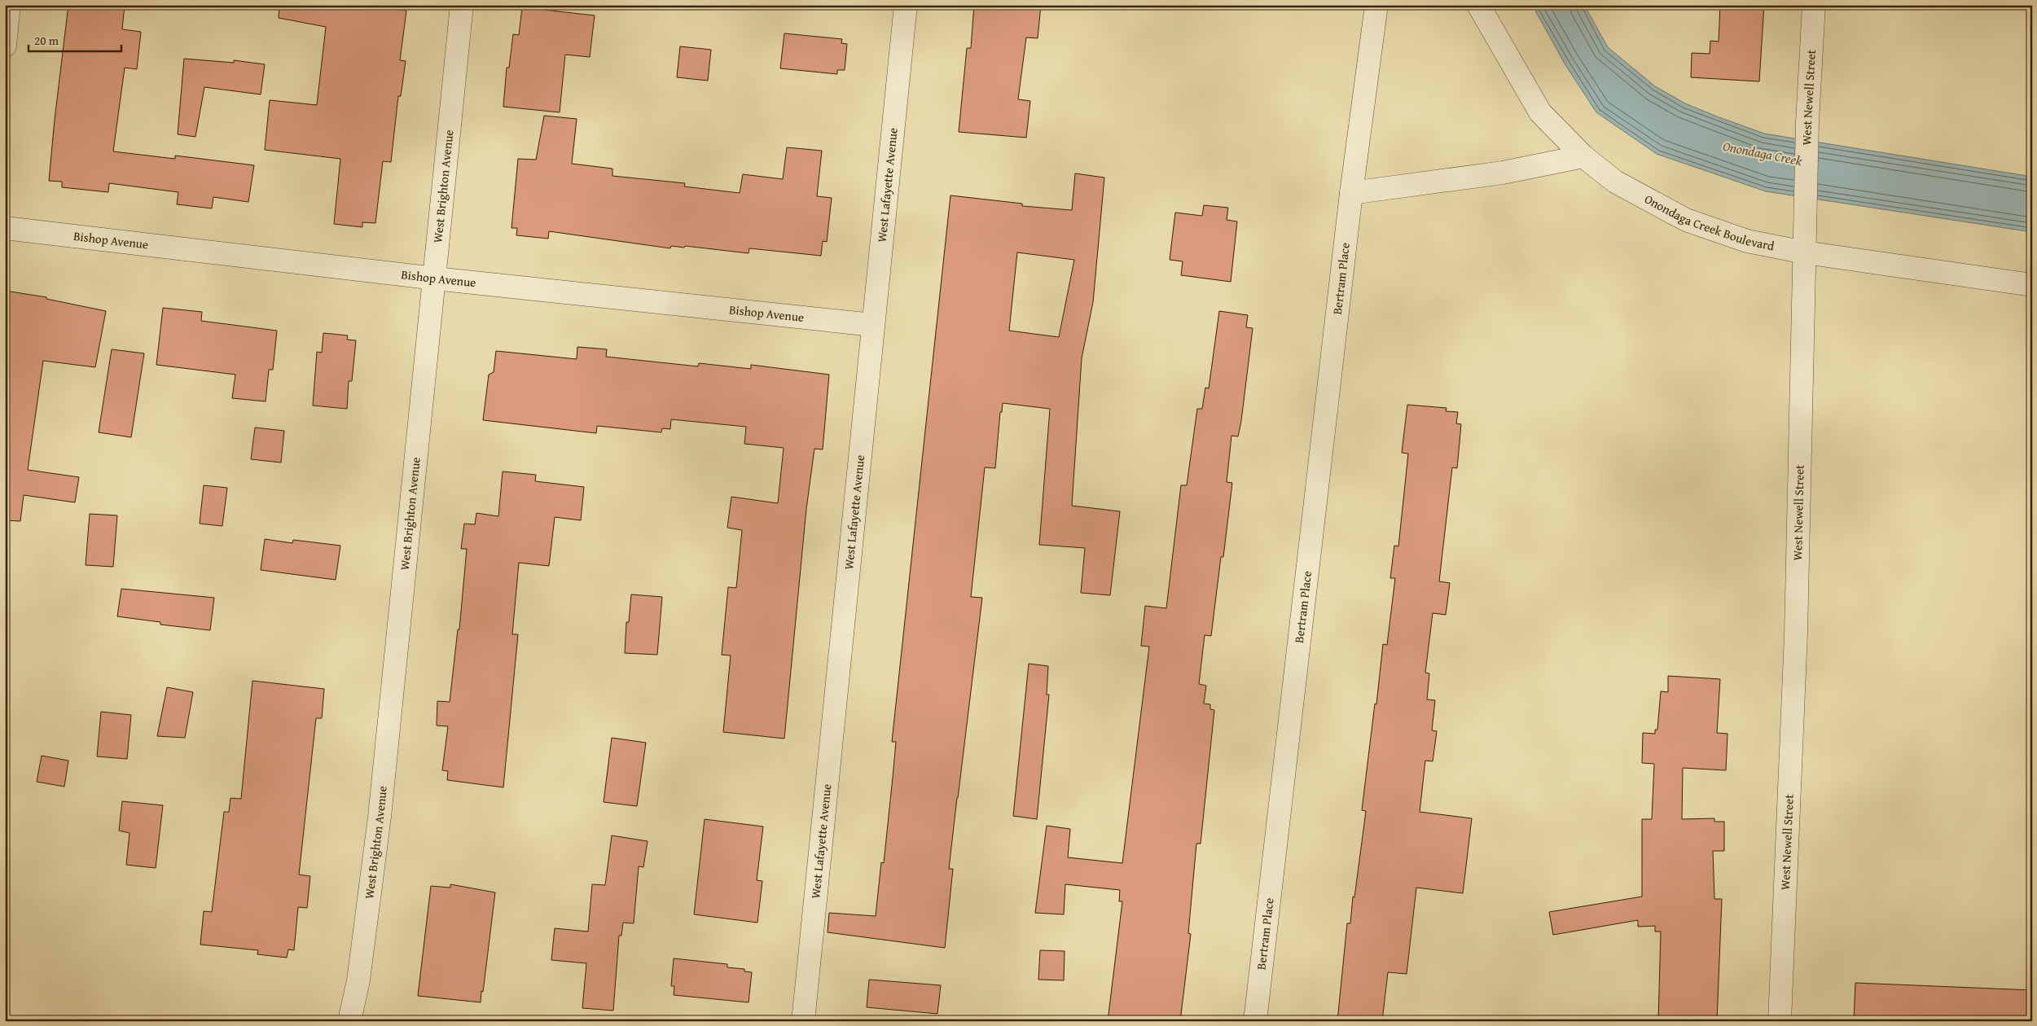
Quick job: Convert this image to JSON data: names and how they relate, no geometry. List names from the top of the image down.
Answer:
{
  "streets": {
    "street": [
      "West Newell Street",
      "West Lafayette Avenue",
      "West Brighton Avenue",
      "Onondaga Creek Boulevard",
      "Bishop Avenue",
      "Bertram Place"
    ]
  },
  "crossings": [
    ["West Newell Street", "Onondaga Creek Boulevard"],
    ["West Lafayette Avenue", "Bishop Avenue"],
    ["West Brighton Avenue", "Bishop Avenue"]
  ],
  "water": ["Onondaga Creek"],
  "scale_bar": "20 m"
}
